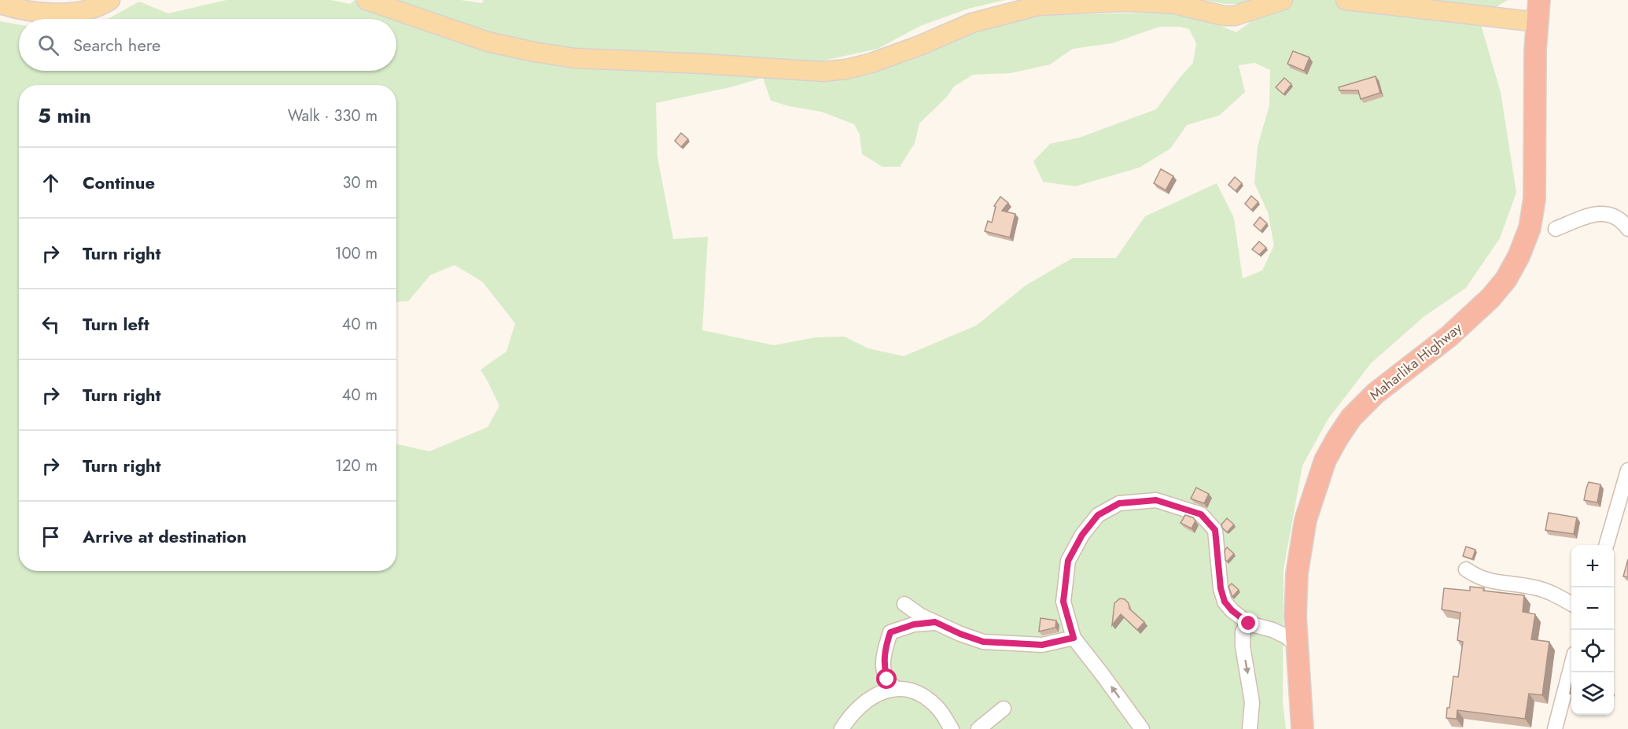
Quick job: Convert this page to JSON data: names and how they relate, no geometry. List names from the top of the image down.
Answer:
{
  "streets": {
    "highway": ["Maharlika Highway"]
  },
  "page": {
    "search": "Search here",
    "heading": ["5 min", "Walk · 330 m"],
    "list": [
      ["Continue", "30 m"],
      ["Turn right", "100 m"],
      ["Turn left", "40 m"],
      ["Turn right", "40 m"],
      ["Turn right", "120 m"],
      "Arrive at destination"
    ],
    "map_buttons": ["+", "−"]
  }
}
